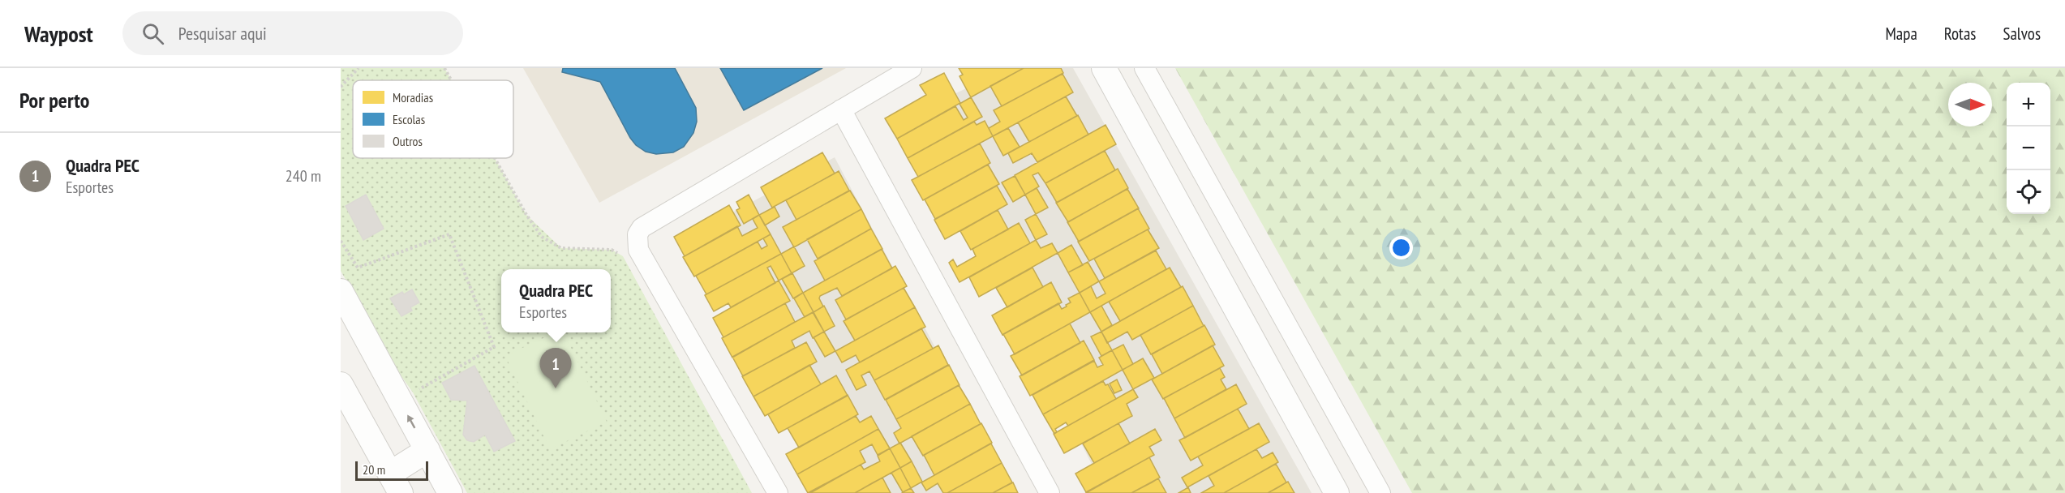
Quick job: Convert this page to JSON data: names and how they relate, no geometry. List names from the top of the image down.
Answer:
{
  "legend": ["Moradias", "Escolas", "Outros"],
  "scale_bar": "20 m",
  "north": "right",
  "page": {
    "header": "Waypost",
    "search": "Pesquisar aqui",
    "nav": ["Mapa", "Rotas", "Salvos"],
    "heading": "Por perto",
    "map_buttons": ["+", "−"],
    "list": [
      {
        "mark": "1",
        "name": "Quadra PEC",
        "note": "Esportes",
        "value": "240 m"
      }
    ],
    "popup": ["Quadra PEC", "Esportes"],
    "pins": "1",
    "scale": "20 m"
  }
}
